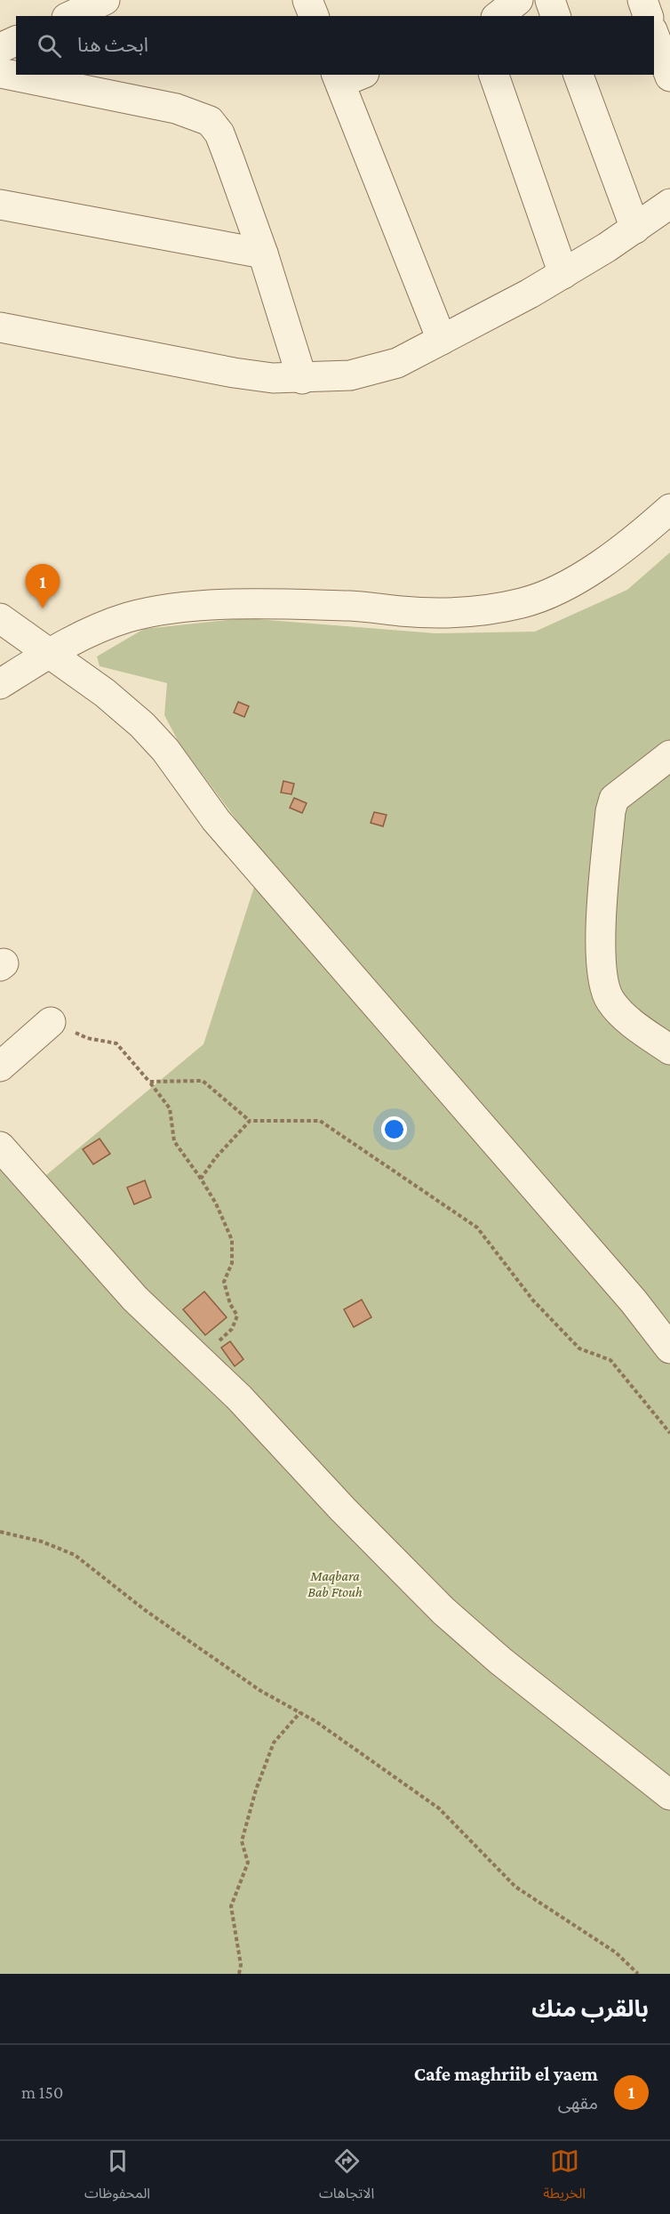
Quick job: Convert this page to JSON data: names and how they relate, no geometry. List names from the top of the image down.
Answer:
{
  "parks": ["Maqbara Bab Ftouh"],
  "page": {
    "search": "ابحث هنا",
    "pins": "1",
    "heading": "بالقرب منك",
    "list": [
      {
        "mark": "1",
        "name": "Cafe maghriib el yaem",
        "note": "مقهى",
        "value": "150 m"
      }
    ],
    "nav": ["الخريطة", "الاتجاهات", "المحفوظات"]
  }
}
